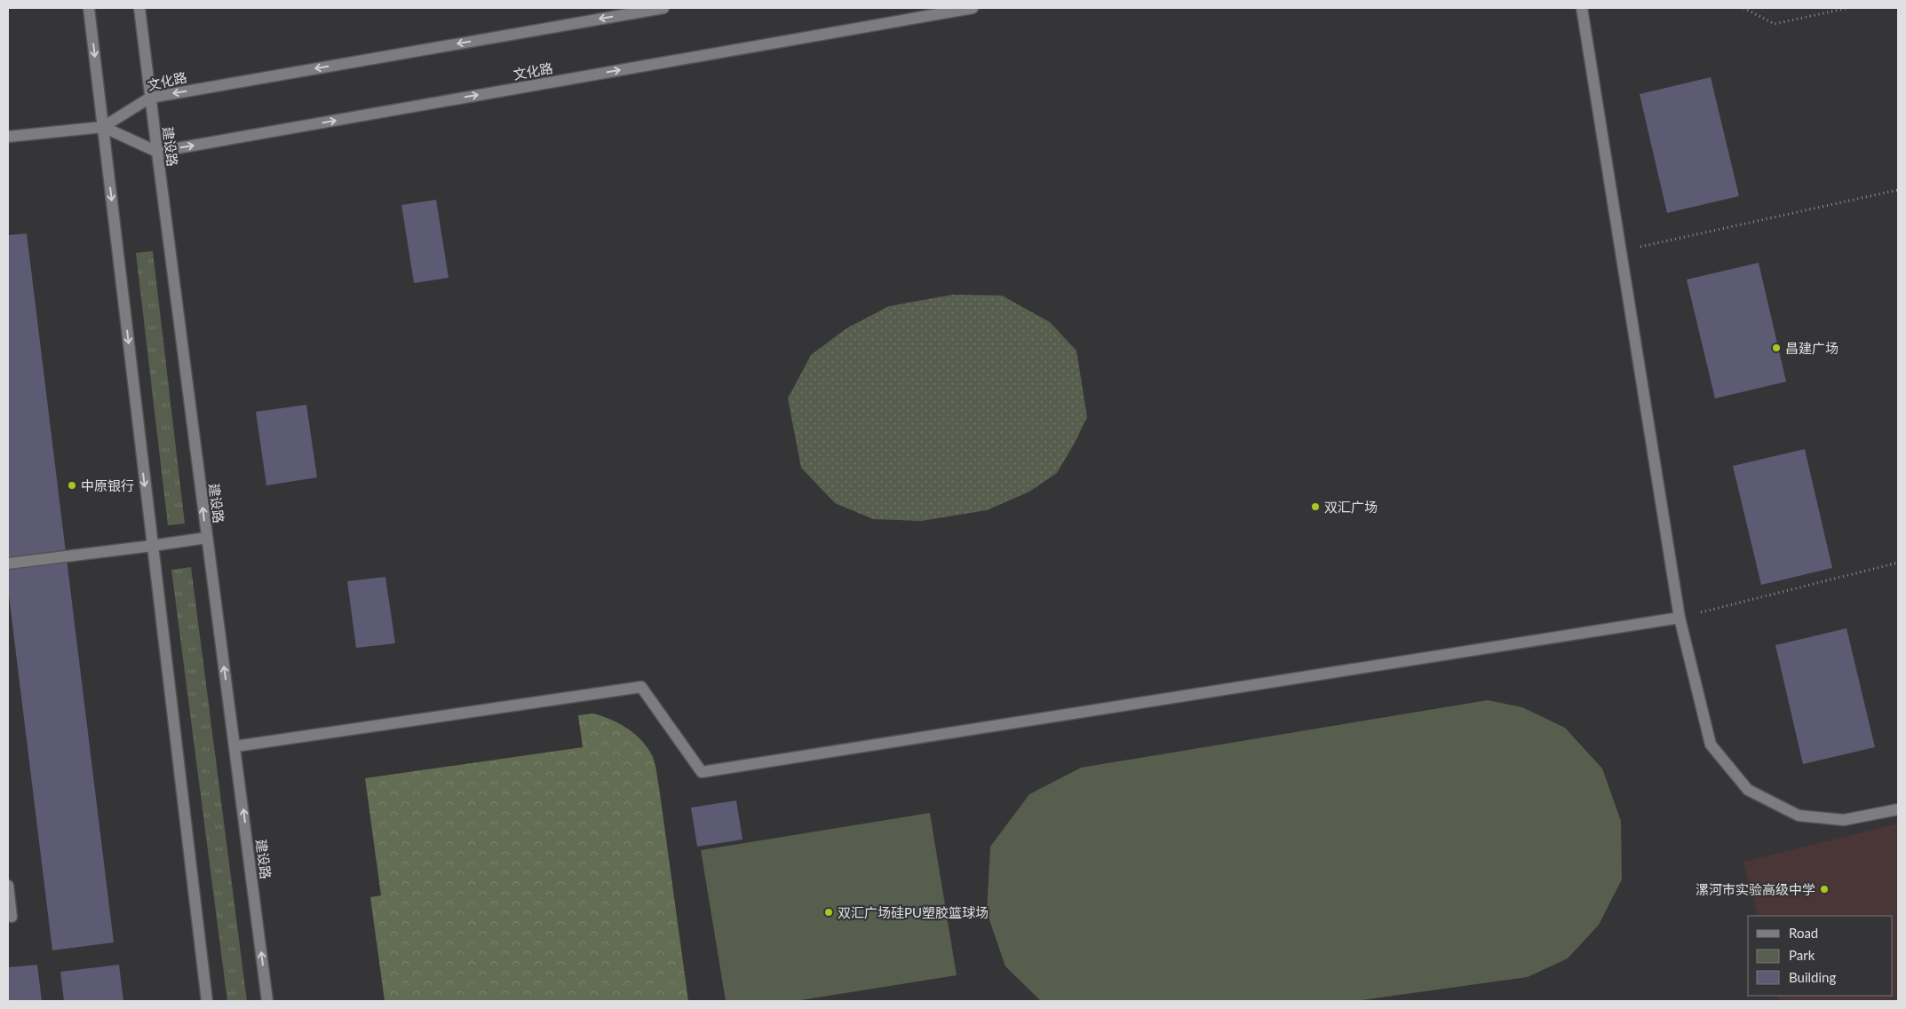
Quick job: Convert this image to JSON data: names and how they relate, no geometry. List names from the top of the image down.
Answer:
{
  "streets": {
    "street": ["文化路", "建设路"]
  },
  "crossings": [
    ["文化路", "建设路"]
  ],
  "places": [
    "昌建广场",
    "中原银行",
    "双汇广场",
    "漯河市实验高级中学",
    "双汇广场硅PU塑胶篮球场"
  ],
  "legend": ["Road", "Park", "Building"]
}
